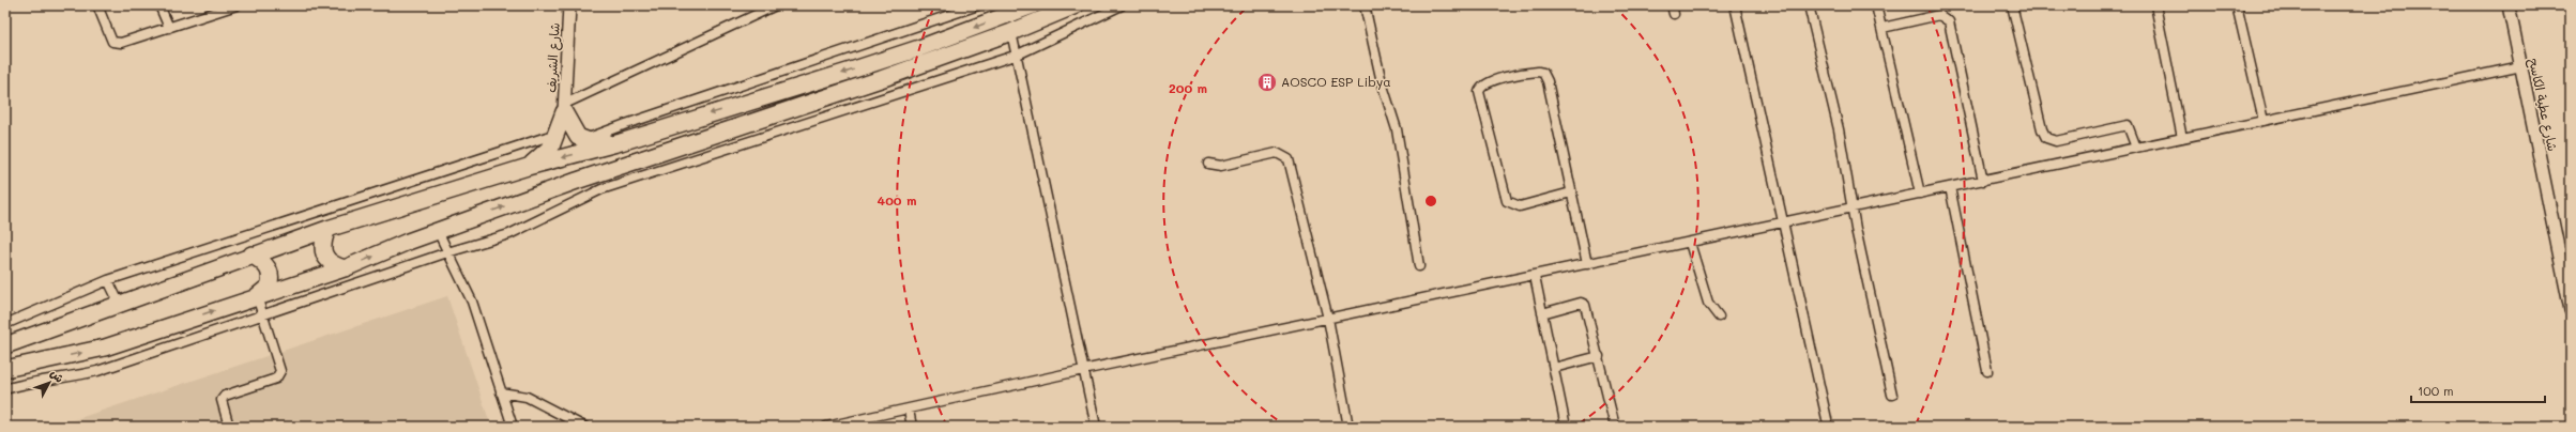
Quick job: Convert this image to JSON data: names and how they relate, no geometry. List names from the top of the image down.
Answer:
{
  "streets": {
    "street": ["شارع الشريف", "شارع عطية الكاسح"]
  },
  "places": {
    "building": ["AOSCO ESP Libya"]
  },
  "scale_bar": "100 m",
  "north": "top right",
  "rings": ["200 m", "400 m"]
}
